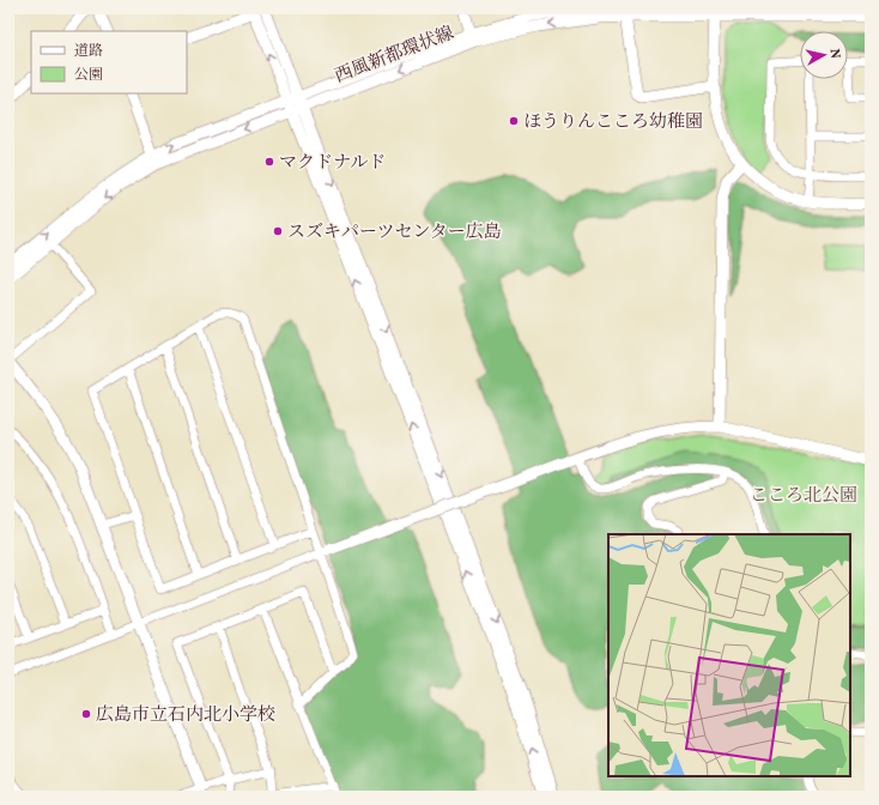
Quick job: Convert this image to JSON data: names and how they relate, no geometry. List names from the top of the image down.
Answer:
{
  "streets": {
    "street": ["西風新都環状線"]
  },
  "parks": ["こころ北公園"],
  "places": [
    "ほうりんこころ幼稚園",
    "マクドナルド",
    "スズキパーツセンター広島",
    "広島市立石内北小学校"
  ],
  "legend": ["道路", "公園"],
  "north": "right"
}
